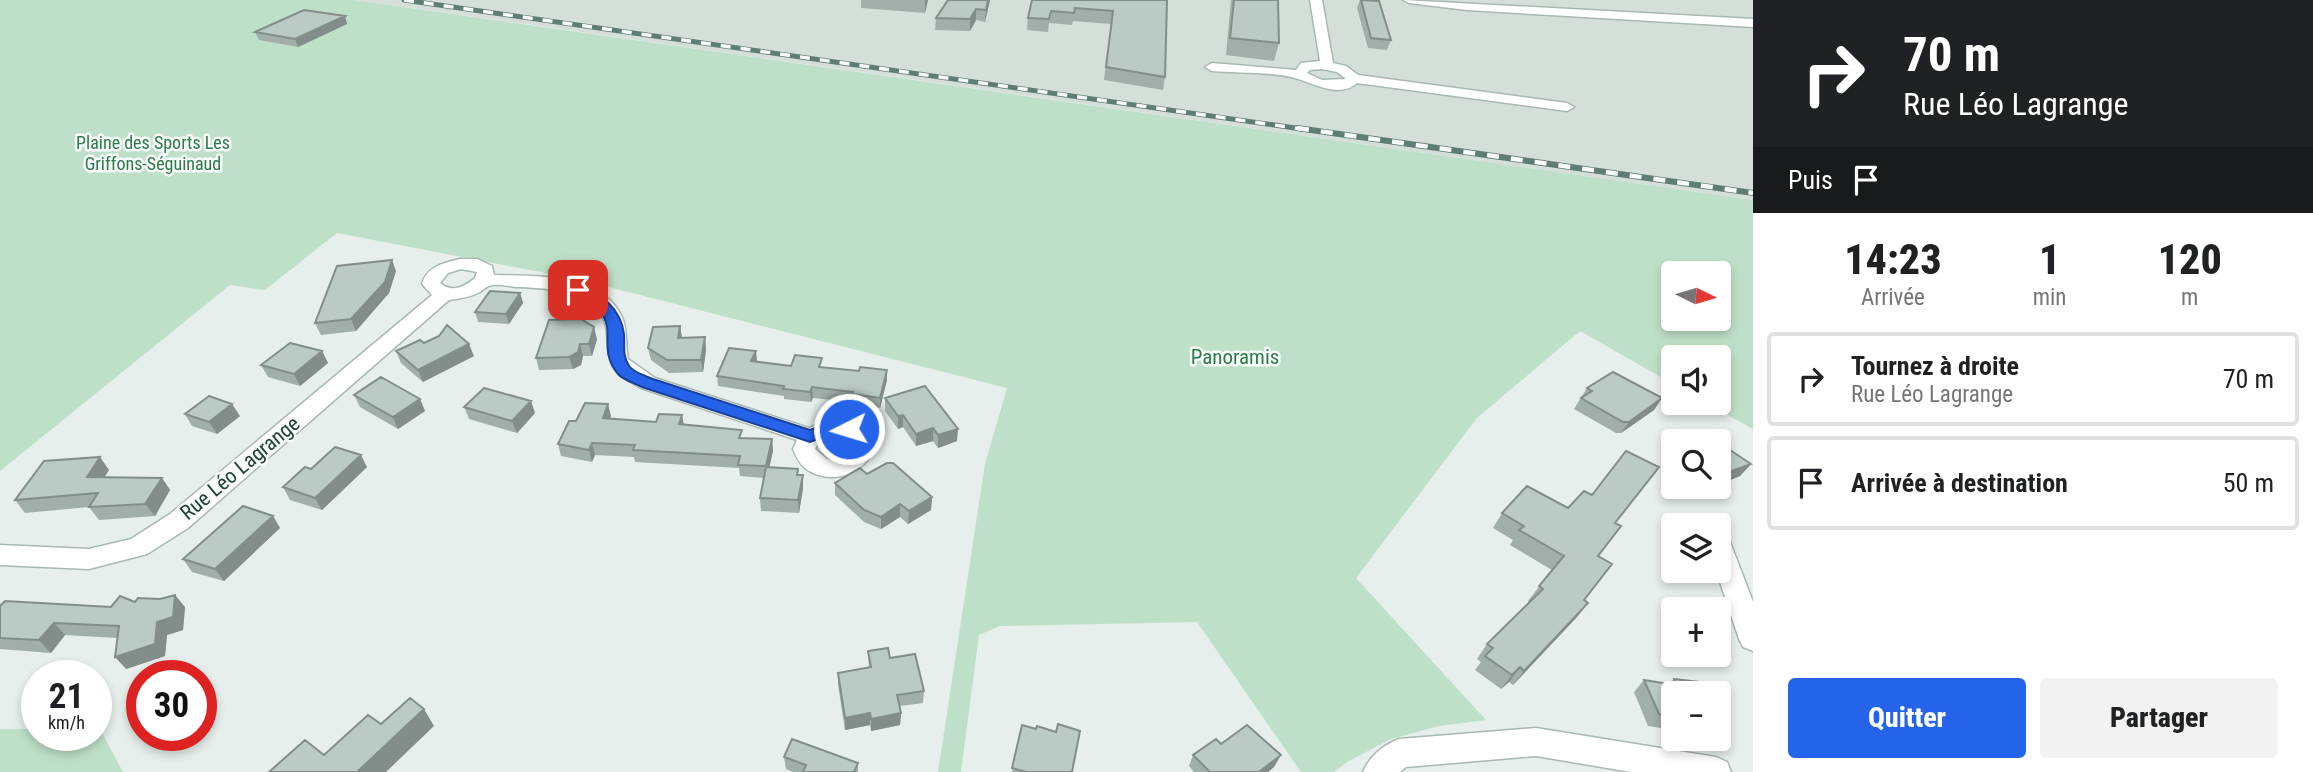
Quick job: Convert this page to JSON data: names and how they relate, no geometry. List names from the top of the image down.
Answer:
{
  "streets": {
    "street": ["Rue Léo Lagrange"]
  },
  "parks": ["Plaine des Sports Les Griffons-Séguinaud", "Panoramis"],
  "north": "right",
  "page": {
    "turn": ["70 m", "Rue Léo Lagrange"],
    "then": "Puis",
    "eta": [
      "14:23",
      "Arrivée",
      "1",
      "min",
      "120",
      "m"
    ],
    "map_buttons": ["+", "−"],
    "list": [
      {
        "name": "Tournez à droite",
        "note": "Rue Léo Lagrange",
        "value": "70 m"
      },
      {
        "name": "Arrivée à destination",
        "value": "50 m"
      }
    ],
    "speed": "21 km/h",
    "limit": "30",
    "buttons": ["Quitter", "Partager"]
  }
}
